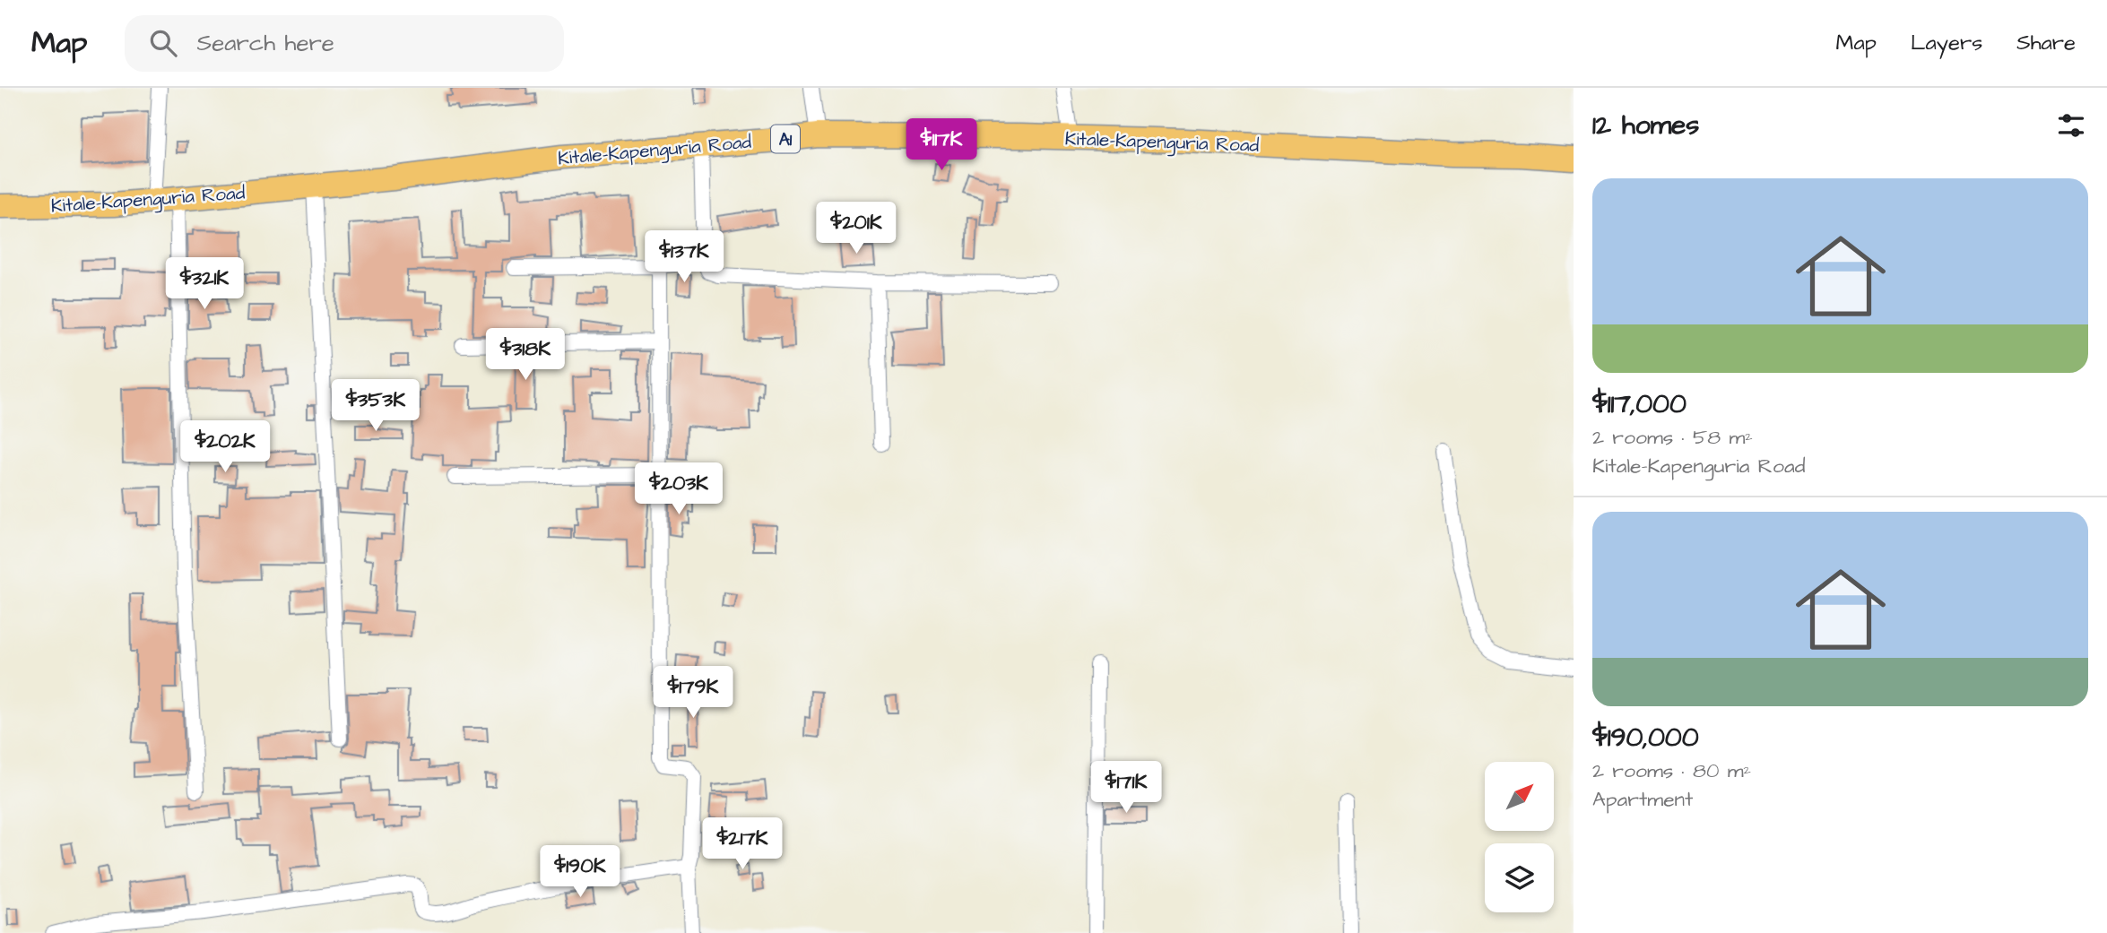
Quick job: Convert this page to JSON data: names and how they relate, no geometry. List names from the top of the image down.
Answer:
{
  "streets": {
    "highway": ["A1", "Kitale-Kapenguria Road"]
  },
  "north": "top right",
  "page": {
    "header": "Map",
    "search": "Search here",
    "nav": ["Map", "Layers", "Share"],
    "heading": "12 homes",
    "price": [
      "$117K",
      "$201K",
      "$137K",
      "$321K",
      "$318K",
      "$353K",
      "$202K",
      "$203K",
      "$179K",
      "$171K",
      "$217K",
      "$190K"
    ],
    "list": [
      {
        "name": "$117,000",
        "note": "2 rooms · 58 m² · Kitale-Kapenguria Road"
      },
      {
        "name": "$190,000",
        "note": "2 rooms · 80 m² · Apartment"
      }
    ]
  }
}
